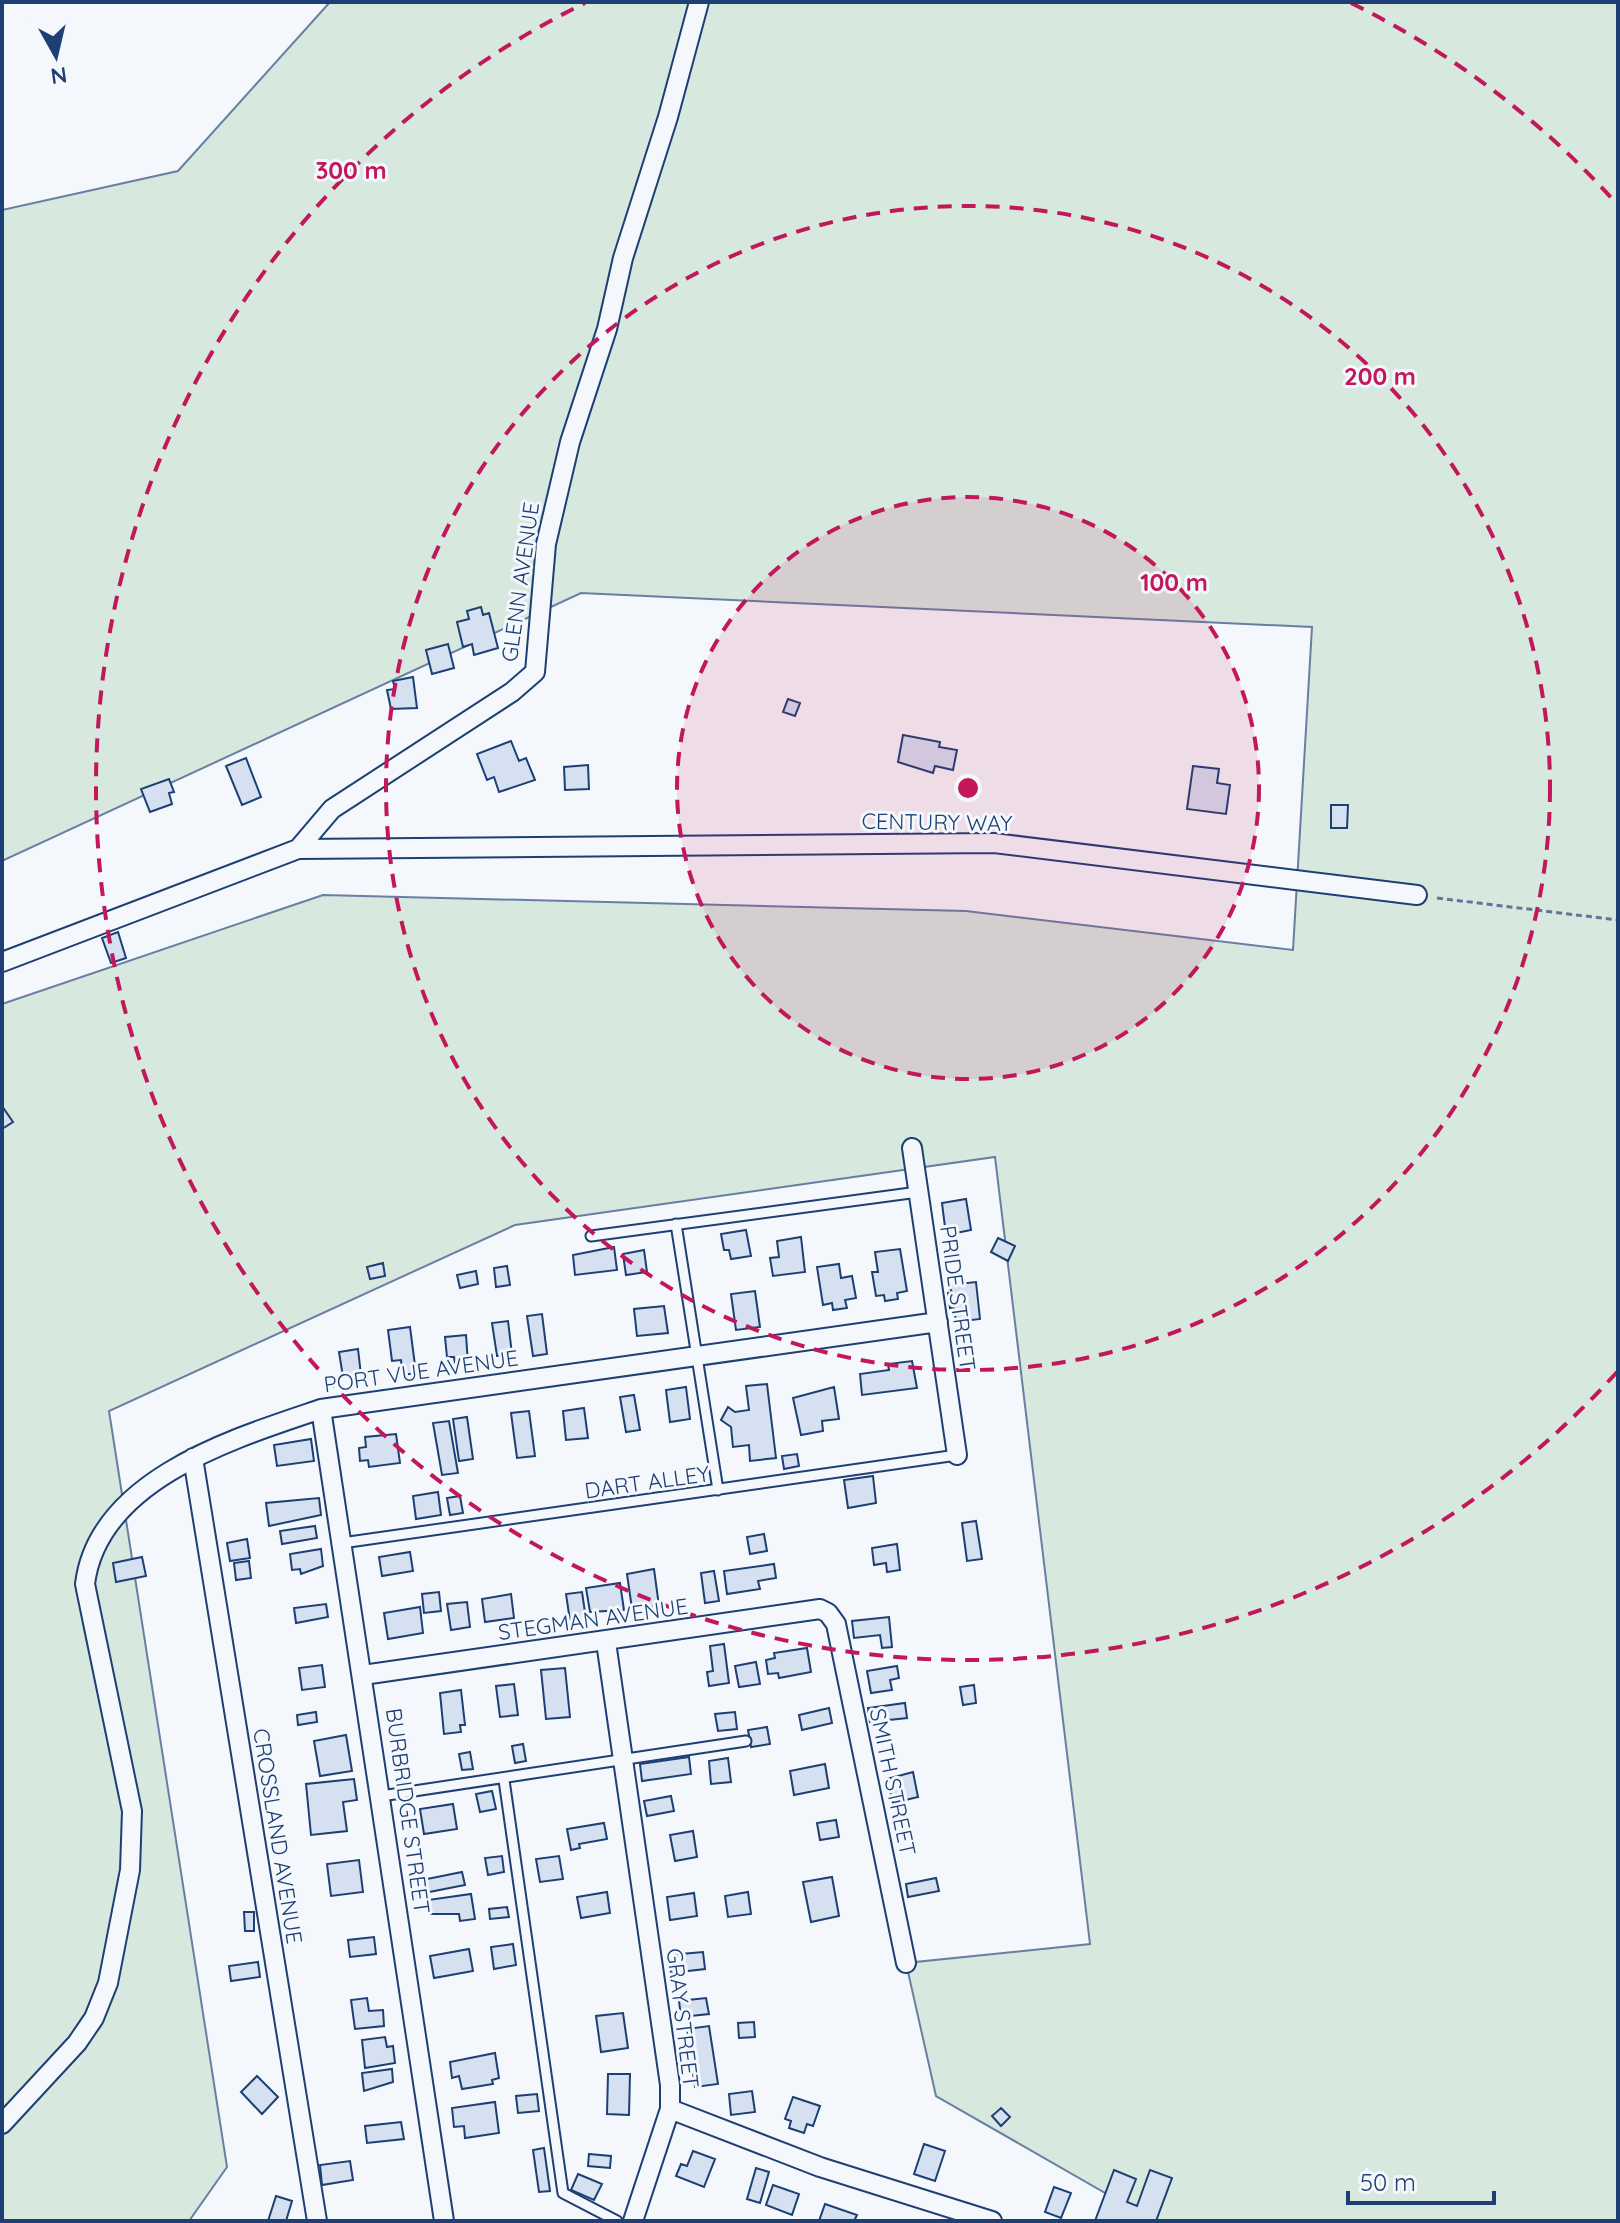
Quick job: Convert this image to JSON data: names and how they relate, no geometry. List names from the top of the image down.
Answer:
{
  "streets": {
    "street": [
      "GLENN AVENUE",
      "CENTURY WAY",
      "PRIDE STREET",
      "PORT VUE AVENUE",
      "STEGMAN AVENUE",
      "SMITH STREET",
      "BURBRIDGE STREET",
      "CROSSLAND AVENUE",
      "GRAY STREET"
    ],
    "lane": ["DART ALLEY"]
  },
  "crossings": [
    ["GLENN AVENUE", "CENTURY WAY"],
    ["PRIDE STREET", "PORT VUE AVENUE"],
    ["PRIDE STREET", "DART ALLEY"],
    ["PORT VUE AVENUE", "BURBRIDGE STREET"],
    ["PORT VUE AVENUE", "CROSSLAND AVENUE"],
    ["DART ALLEY", "BURBRIDGE STREET"],
    ["STEGMAN AVENUE", "SMITH STREET"],
    ["STEGMAN AVENUE", "BURBRIDGE STREET"],
    ["STEGMAN AVENUE", "GRAY STREET"]
  ],
  "scale_bar": "50 m",
  "north": "bottom",
  "rings": ["300 m", "200 m", "100 m"]
}
